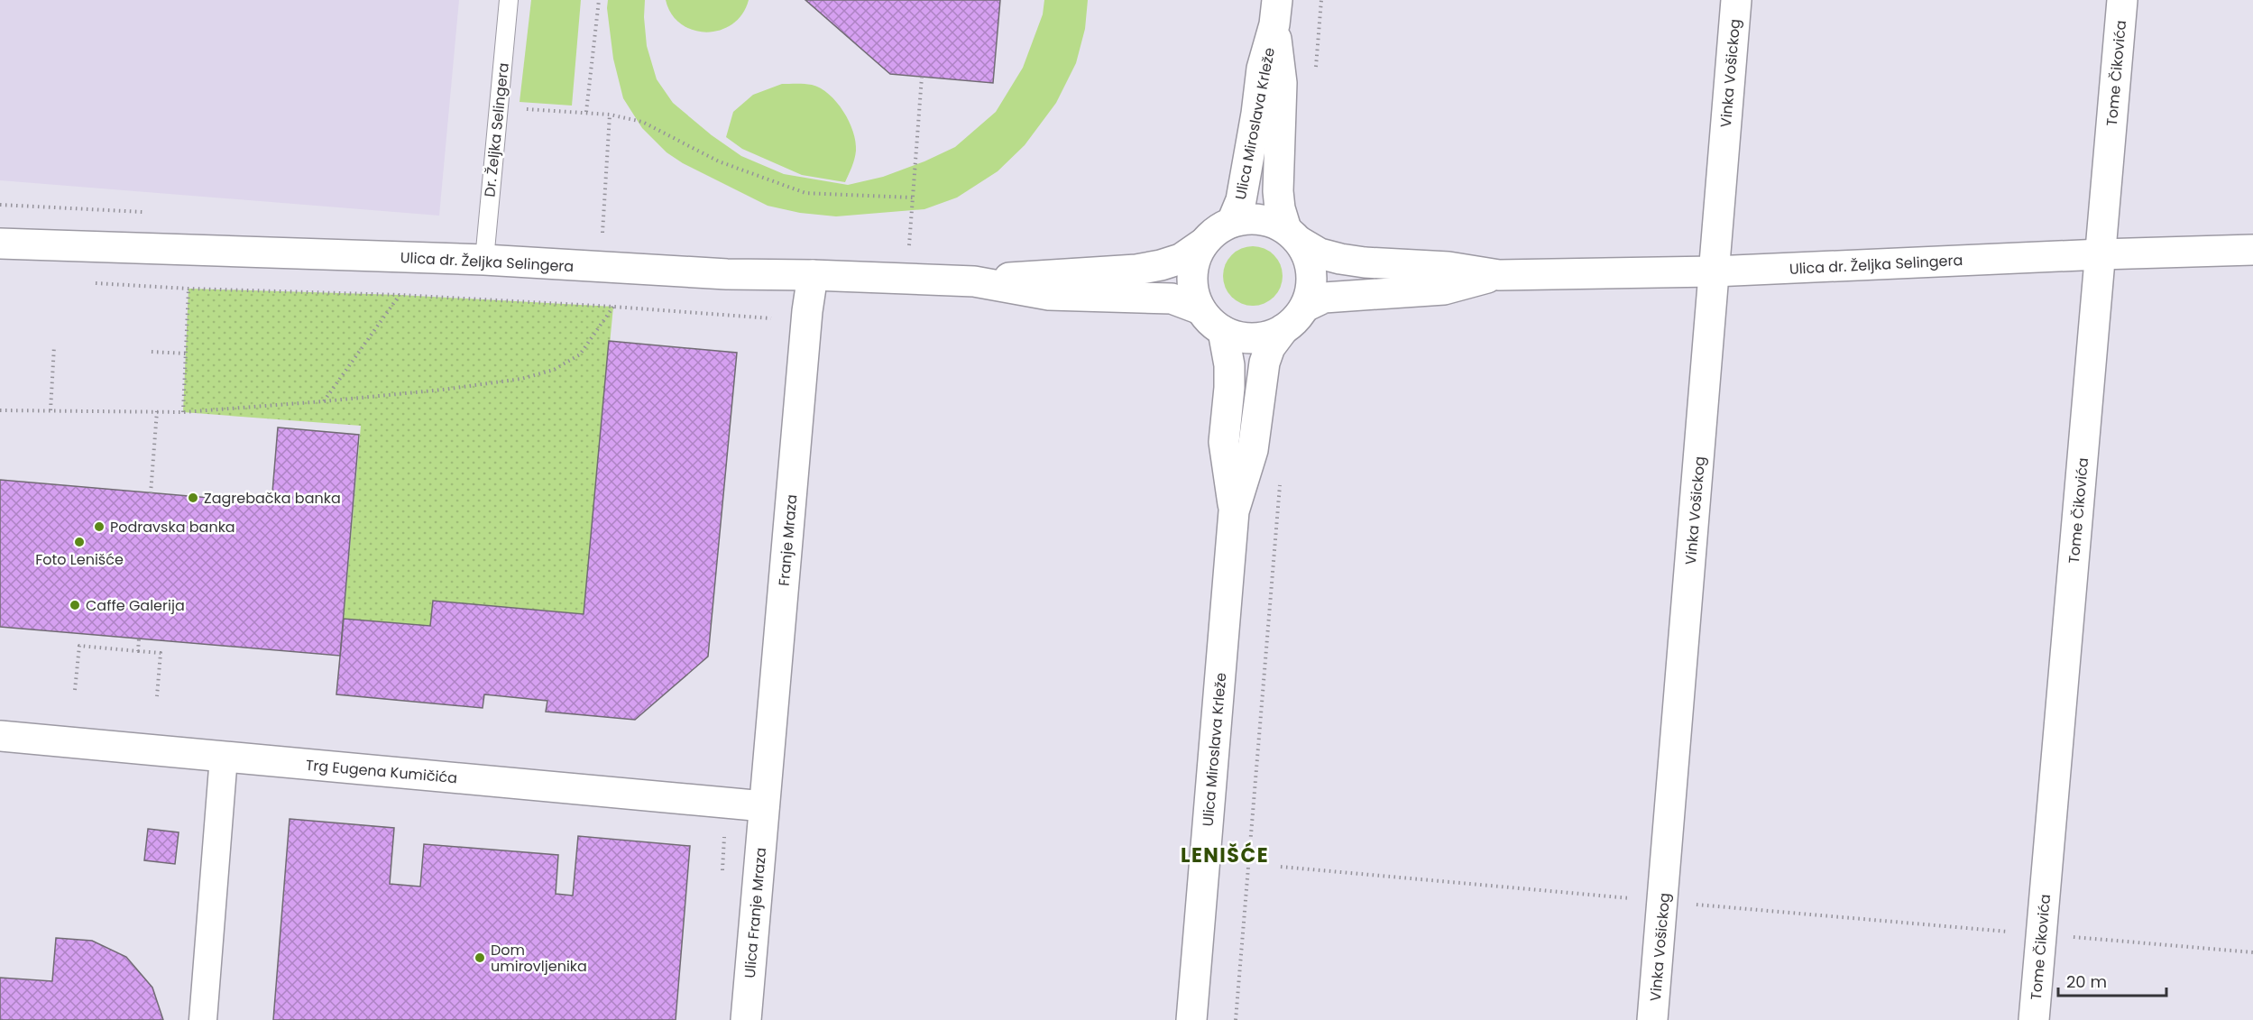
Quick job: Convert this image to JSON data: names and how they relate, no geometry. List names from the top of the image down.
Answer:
{
  "streets": {
    "street": [
      "Vinka Vošickog",
      "Tome Čikovića",
      "Ulica Miroslava Krleže",
      "Ulica dr. Željka Selingera",
      "Franje Mraza",
      "Trg Eugena Kumičića",
      "Ulica Franje Mraza"
    ],
    "lane": ["Dr. Željka Selingera"]
  },
  "crossings": [
    ["Vinka Vošickog", "Ulica dr. Željka Selingera"],
    ["Tome Čikovića", "Ulica dr. Željka Selingera"],
    ["Ulica Miroslava Krleže", "Ulica dr. Željka Selingera"],
    ["Dr. Željka Selingera", "Ulica dr. Željka Selingera"],
    ["Ulica dr. Željka Selingera", "Franje Mraza"],
    ["Franje Mraza", "Trg Eugena Kumičića"],
    ["Franje Mraza", "Ulica Franje Mraza"],
    ["Trg Eugena Kumičića", "Ulica Franje Mraza"]
  ],
  "districts": ["LENIŠĆE"],
  "places": [
    "Zagrebačka banka",
    "Podravska banka",
    "Foto Lenišće",
    "Caffe Galerija",
    "Dom umirovljenika"
  ],
  "scale_bar": "20 m"
}
